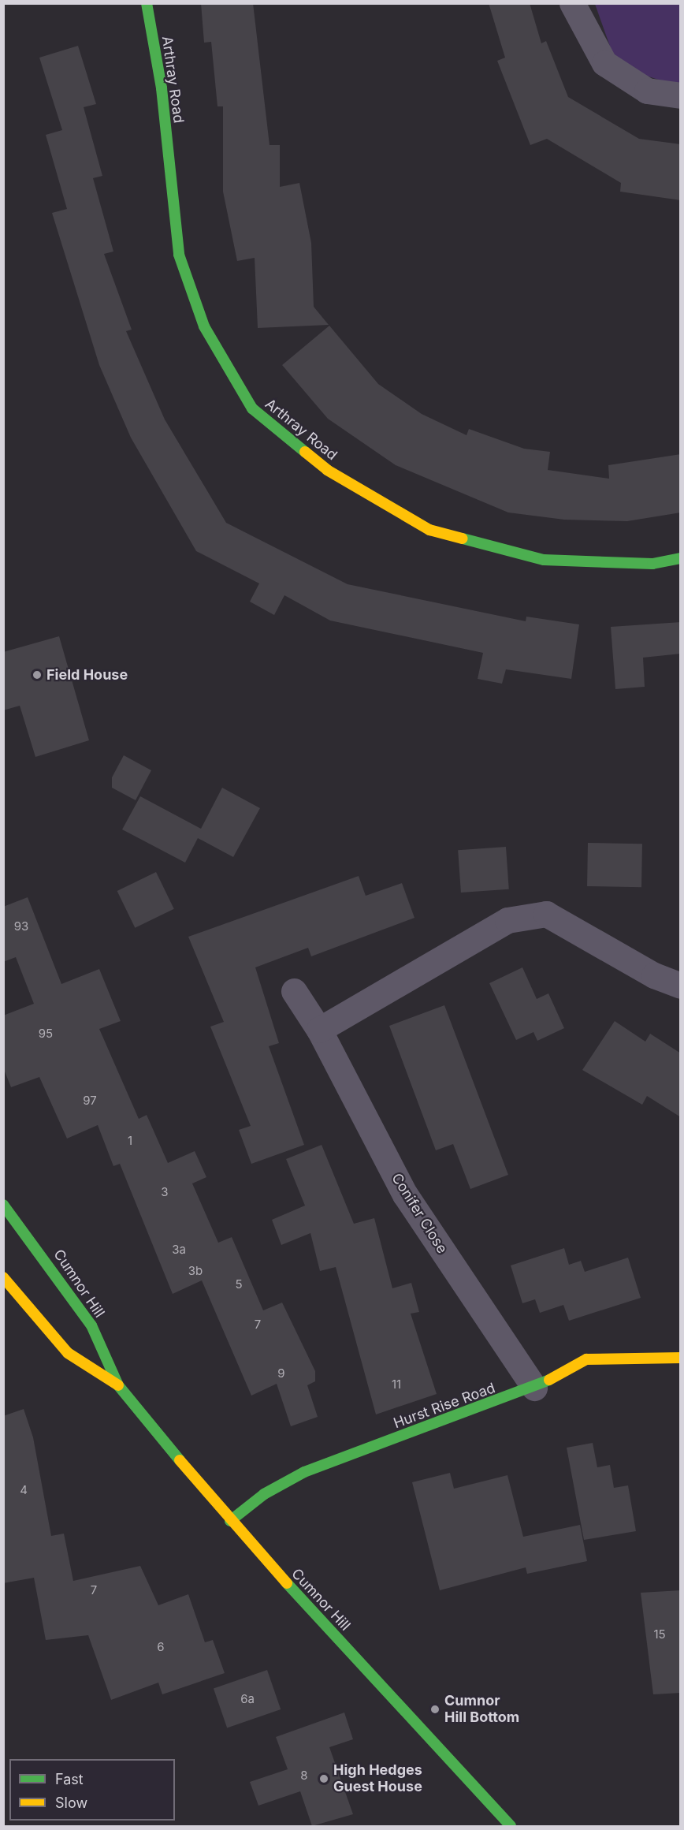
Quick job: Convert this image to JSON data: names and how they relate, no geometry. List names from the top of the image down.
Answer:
{
  "streets": {
    "street": [
      "Arthray Road",
      "Conifer Close",
      "Cumnor Hill",
      "Hurst Rise Road"
    ]
  },
  "crossings": [
    ["Conifer Close", "Hurst Rise Road"],
    ["Cumnor Hill", "Hurst Rise Road"]
  ],
  "places": ["Field House", "Cumnor Hill Bottom", "High Hedges Guest House"],
  "house_numbers": [
    "93",
    "95",
    "97",
    "1",
    "3",
    "3a",
    "3b",
    "5",
    "7",
    "9",
    "11",
    "4",
    "7",
    "15",
    "6",
    "6a",
    "8"
  ],
  "legend": ["Fast", "Slow"]
}
